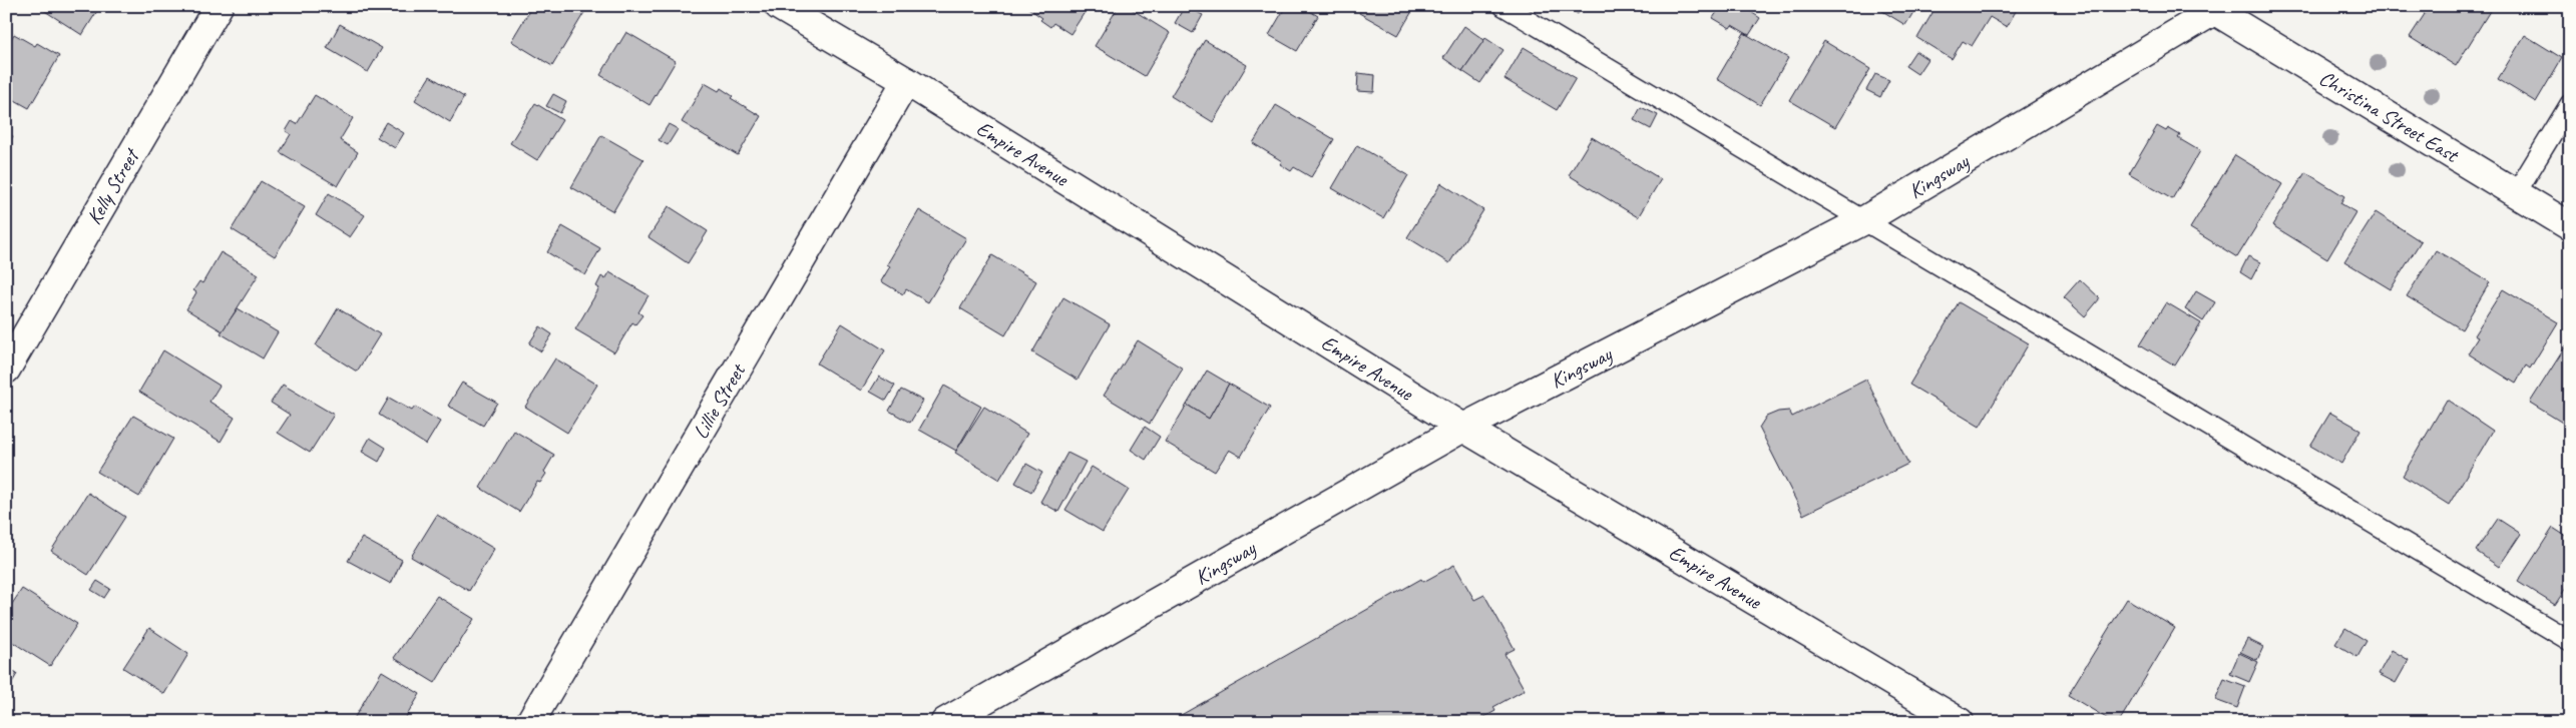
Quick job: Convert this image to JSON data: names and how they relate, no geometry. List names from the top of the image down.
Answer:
{
  "streets": {
    "street": [
      "Christina Street East",
      "Empire Avenue",
      "Kingsway",
      "Kelly Street",
      "Lillie Street"
    ]
  },
  "crossings": [
    ["Christina Street East", "Kingsway"],
    ["Empire Avenue", "Kingsway"],
    ["Empire Avenue", "Lillie Street"]
  ]
}
